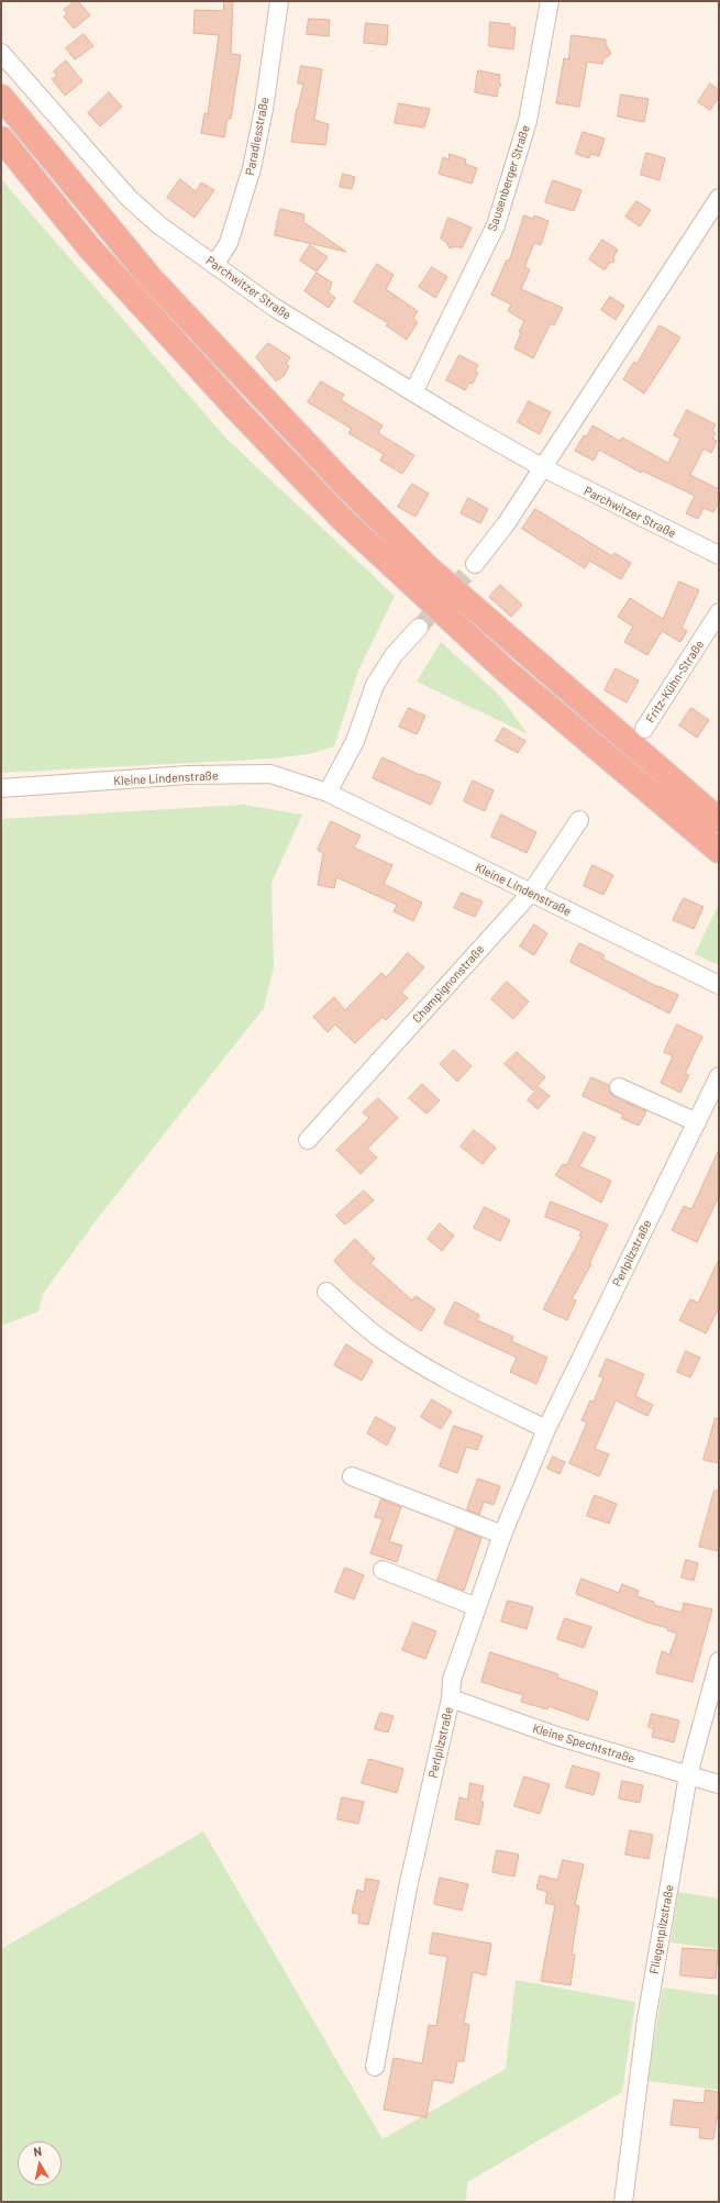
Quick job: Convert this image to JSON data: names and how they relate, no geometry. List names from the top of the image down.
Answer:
{
  "streets": {
    "street": [
      "Paradiesstraße",
      "Sausenberger Straße",
      "Parchwitzer Straße",
      "Fritz-Kühn-Straße",
      "Kleine Lindenstraße",
      "Champignonstraße",
      "Perlpilzstraße",
      "Kleine Spechtstraße",
      "Fliegenpilzstraße"
    ]
  },
  "crossings": [
    ["Paradiesstraße", "Parchwitzer Straße"],
    ["Sausenberger Straße", "Parchwitzer Straße"],
    ["Kleine Lindenstraße", "Champignonstraße"],
    ["Perlpilzstraße", "Kleine Spechtstraße"],
    ["Kleine Spechtstraße", "Fliegenpilzstraße"]
  ],
  "north": "top"
}
